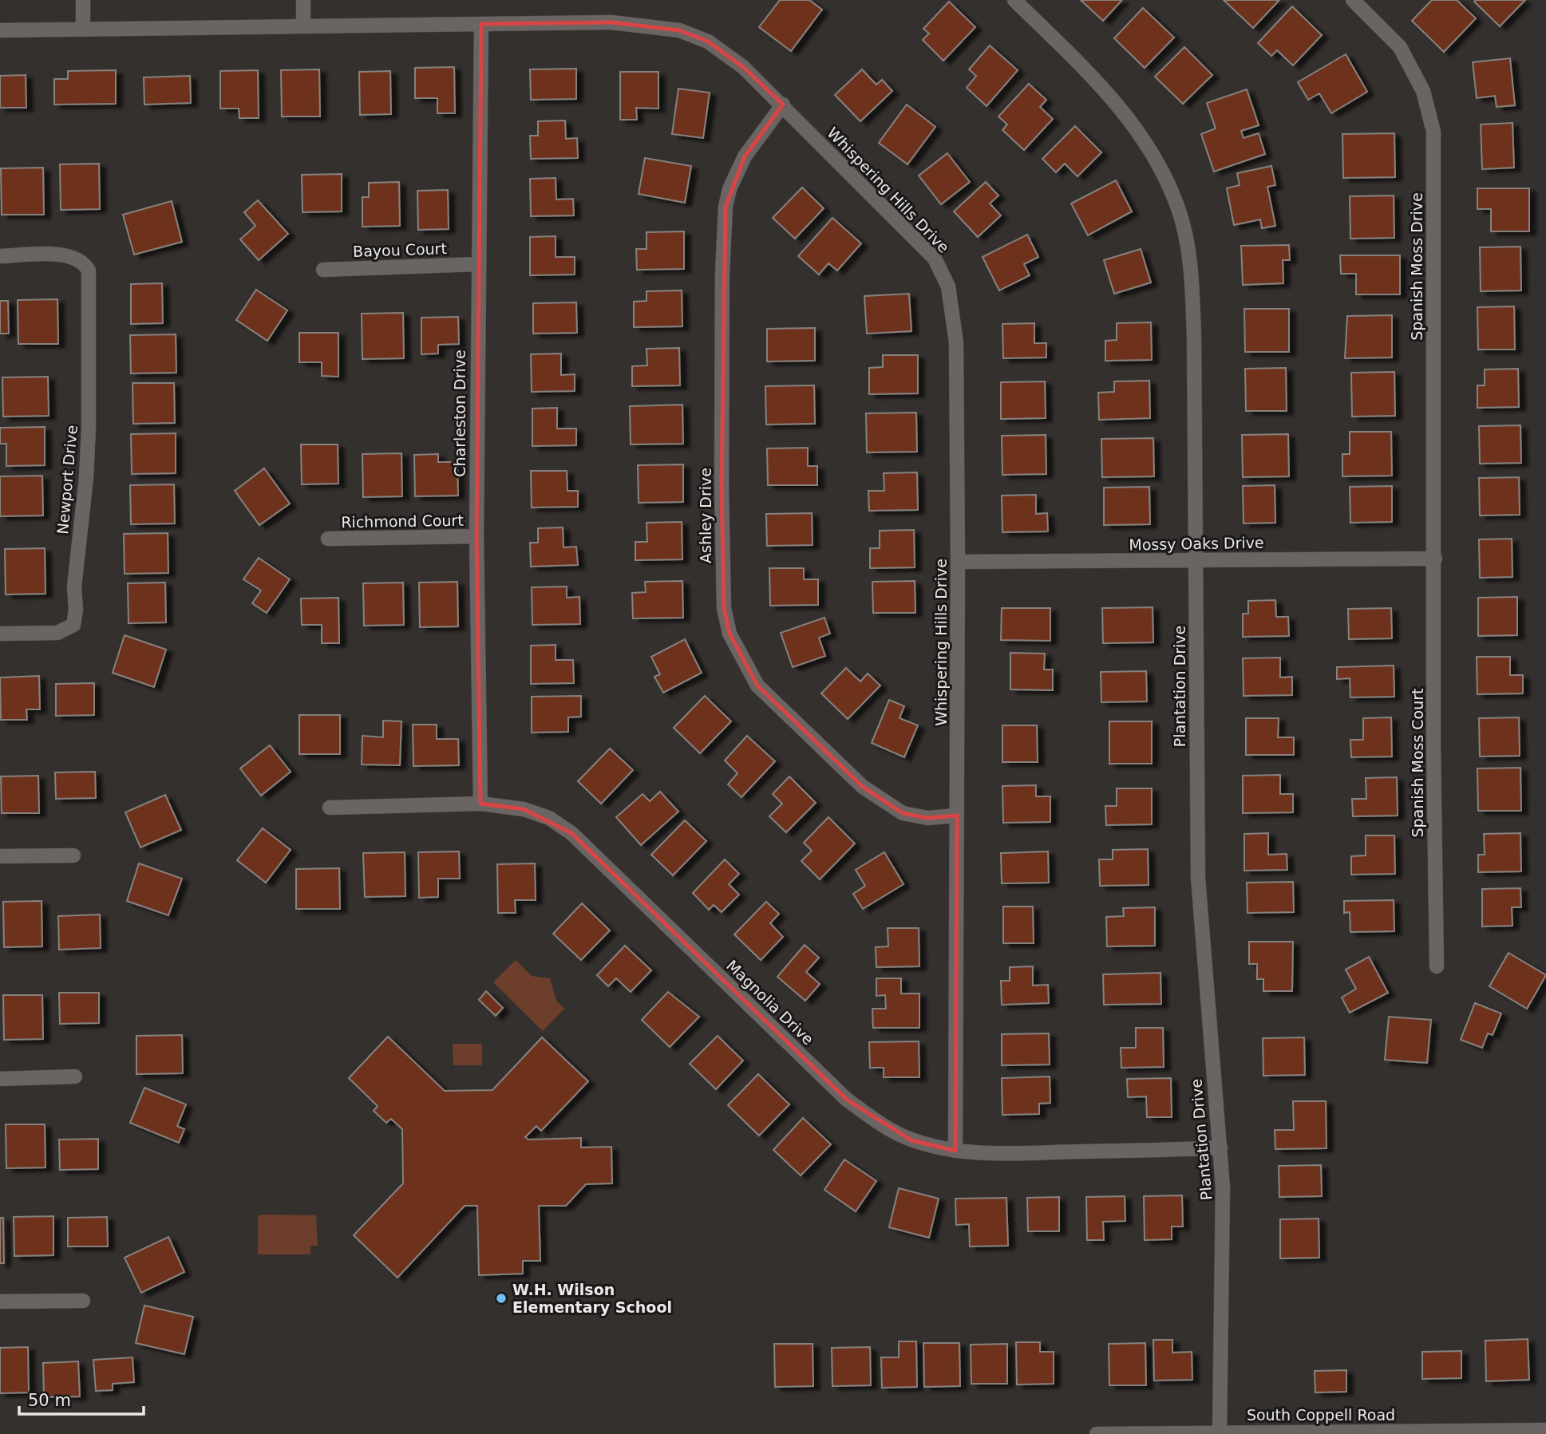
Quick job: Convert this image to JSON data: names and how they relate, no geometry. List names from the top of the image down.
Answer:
{
  "streets": {
    "street": [
      "Whispering Hills Drive",
      "Bayou Court",
      "Spanish Moss Drive",
      "Charleston Drive",
      "Newport Drive",
      "Ashley Drive",
      "Richmond Court",
      "Mossy Oaks Drive",
      "Plantation Drive",
      "Spanish Moss Court",
      "Magnolia Drive",
      "South Coppell Road"
    ]
  },
  "crossings": [
    ["Whispering Hills Drive", "Charleston Drive"],
    ["Whispering Hills Drive", "Ashley Drive"],
    ["Whispering Hills Drive", "Mossy Oaks Drive"],
    ["Whispering Hills Drive", "Magnolia Drive"],
    ["Bayou Court", "Charleston Drive"],
    ["Spanish Moss Drive", "Mossy Oaks Drive"],
    ["Spanish Moss Drive", "Spanish Moss Court"],
    ["Charleston Drive", "Richmond Court"],
    ["Charleston Drive", "Magnolia Drive"],
    ["Mossy Oaks Drive", "Plantation Drive"],
    ["Mossy Oaks Drive", "Spanish Moss Court"],
    ["Plantation Drive", "Magnolia Drive"],
    ["Plantation Drive", "South Coppell Road"]
  ],
  "places": ["W.H. Wilson Elementary School"],
  "scale_bar": "50 m"
}
